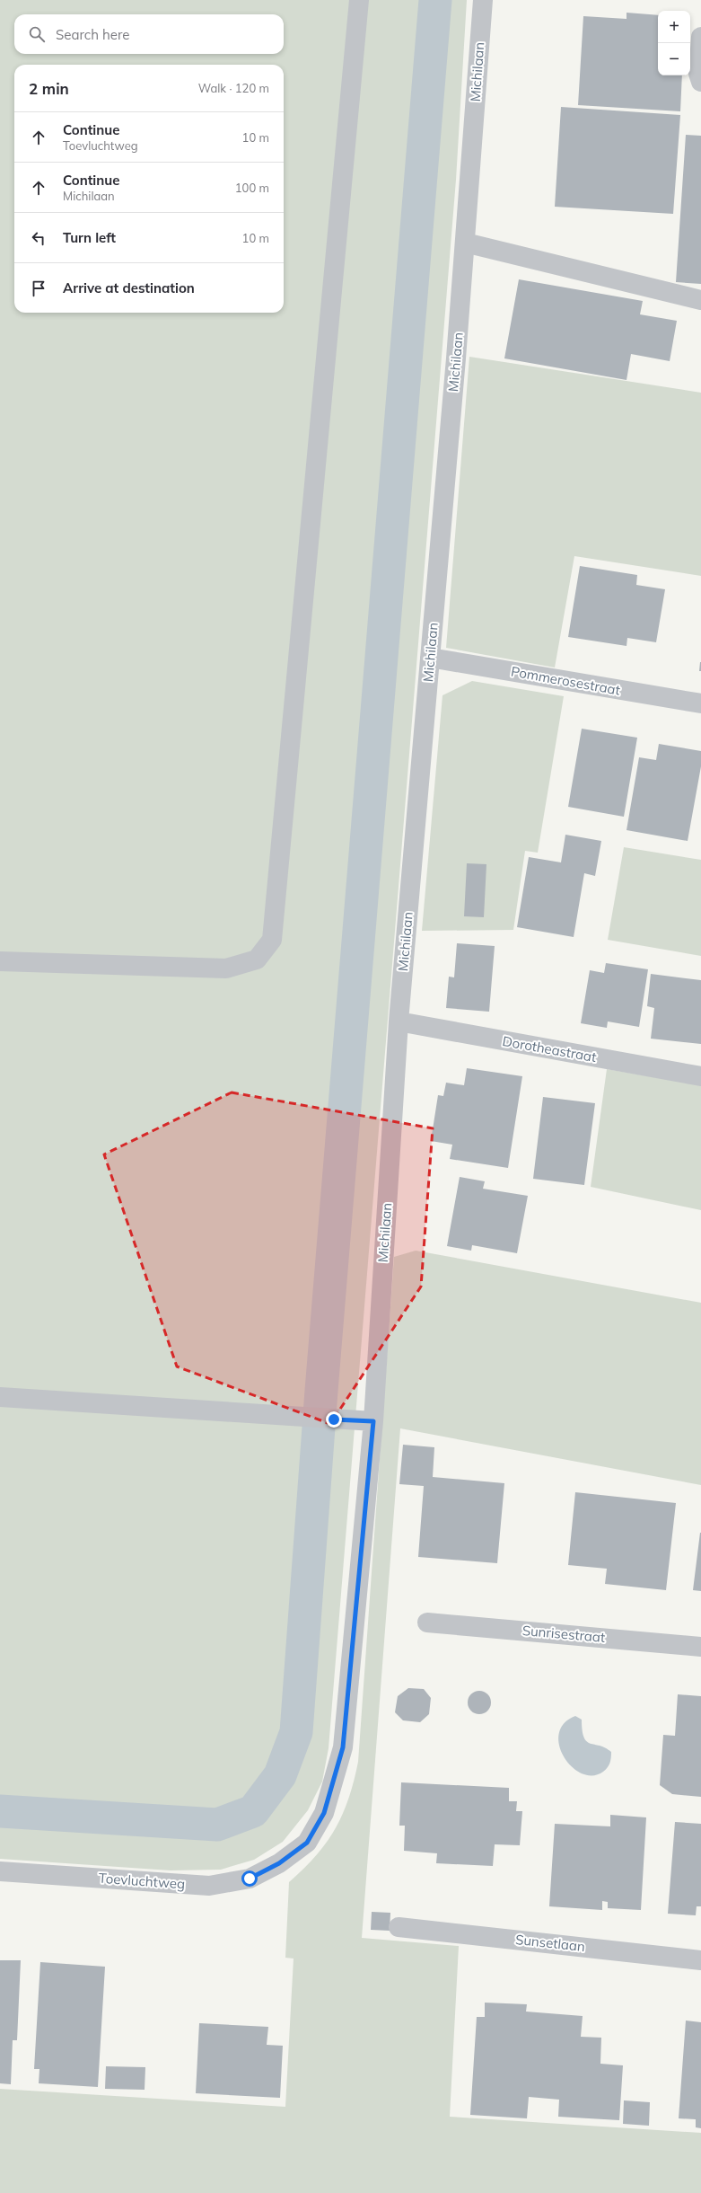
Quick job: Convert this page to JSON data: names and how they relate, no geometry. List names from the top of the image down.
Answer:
{
  "streets": {
    "street": [
      "Michilaan",
      "Pommerosestraat",
      "Dorotheastraat",
      "Sunrisestraat",
      "Toevluchtweg",
      "Sunsetlaan"
    ]
  },
  "crossings": [
    ["Michilaan", "Pommerosestraat"],
    ["Michilaan", "Dorotheastraat"],
    ["Michilaan", "Toevluchtweg"]
  ],
  "page": {
    "map_buttons": ["+", "−"],
    "search": "Search here",
    "heading": ["2 min", "Walk · 120 m"],
    "list": [
      ["Continue", "Toevluchtweg", "10 m"],
      ["Continue", "Michilaan", "100 m"],
      ["Turn left", "10 m"],
      "Arrive at destination"
    ]
  }
}
